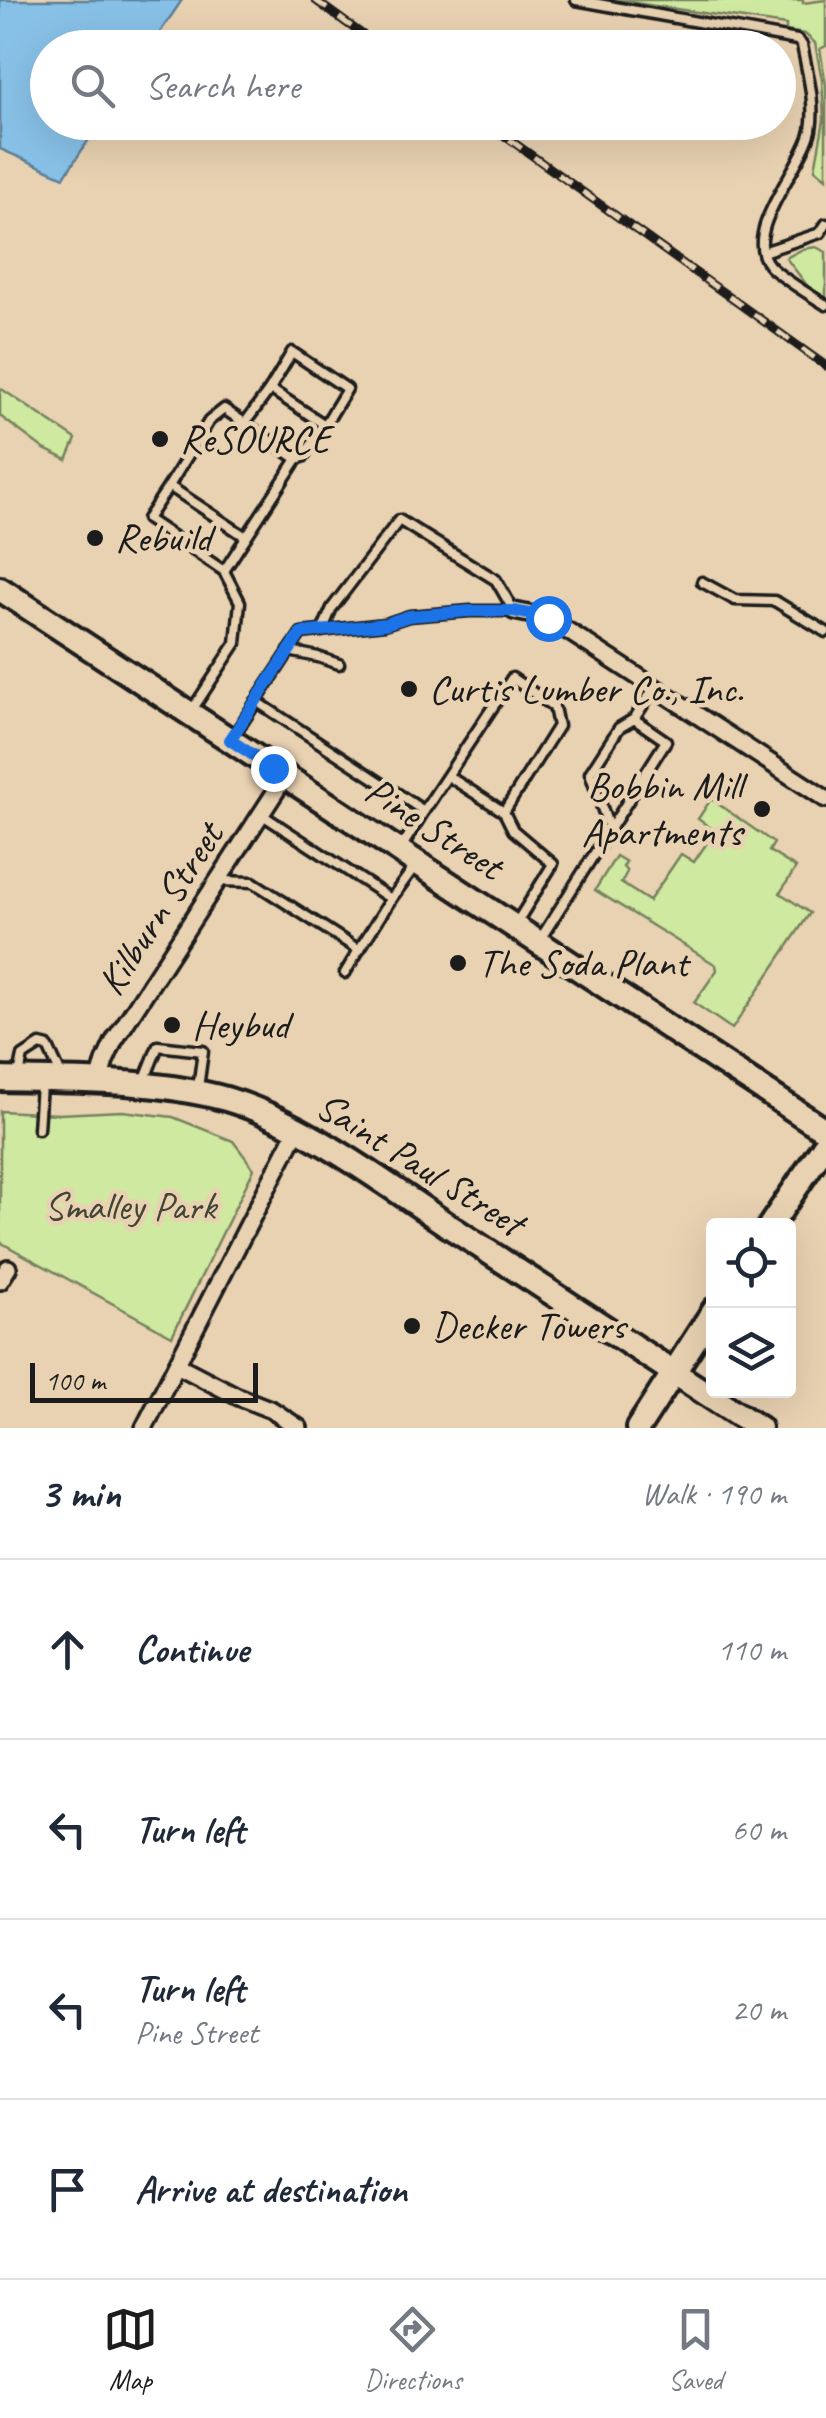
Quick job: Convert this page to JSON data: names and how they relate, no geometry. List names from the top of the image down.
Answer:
{
  "streets": {
    "street": ["Pine Street", "Kilburn Street", "Saint Paul Street"]
  },
  "crossings": [
    ["Pine Street", "Kilburn Street"],
    ["Kilburn Street", "Saint Paul Street"]
  ],
  "parks": ["Smalley Park"],
  "places": [
    "ReSOURCE",
    "Rebuild",
    "Curtis Lumber Co., Inc.",
    "Bobbin Mill Apartments",
    "The Soda Plant",
    "Heybud",
    "Decker Towers"
  ],
  "scale_bar": "100 m",
  "page": {
    "search": "Search here",
    "scale": "100 m",
    "heading": ["3 min", "Walk · 190 m"],
    "list": [
      ["Continue", "110 m"],
      ["Turn left", "60 m"],
      ["Turn left", "Pine Street", "20 m"],
      "Arrive at destination"
    ],
    "nav": ["Map", "Directions", "Saved"]
  }
}
